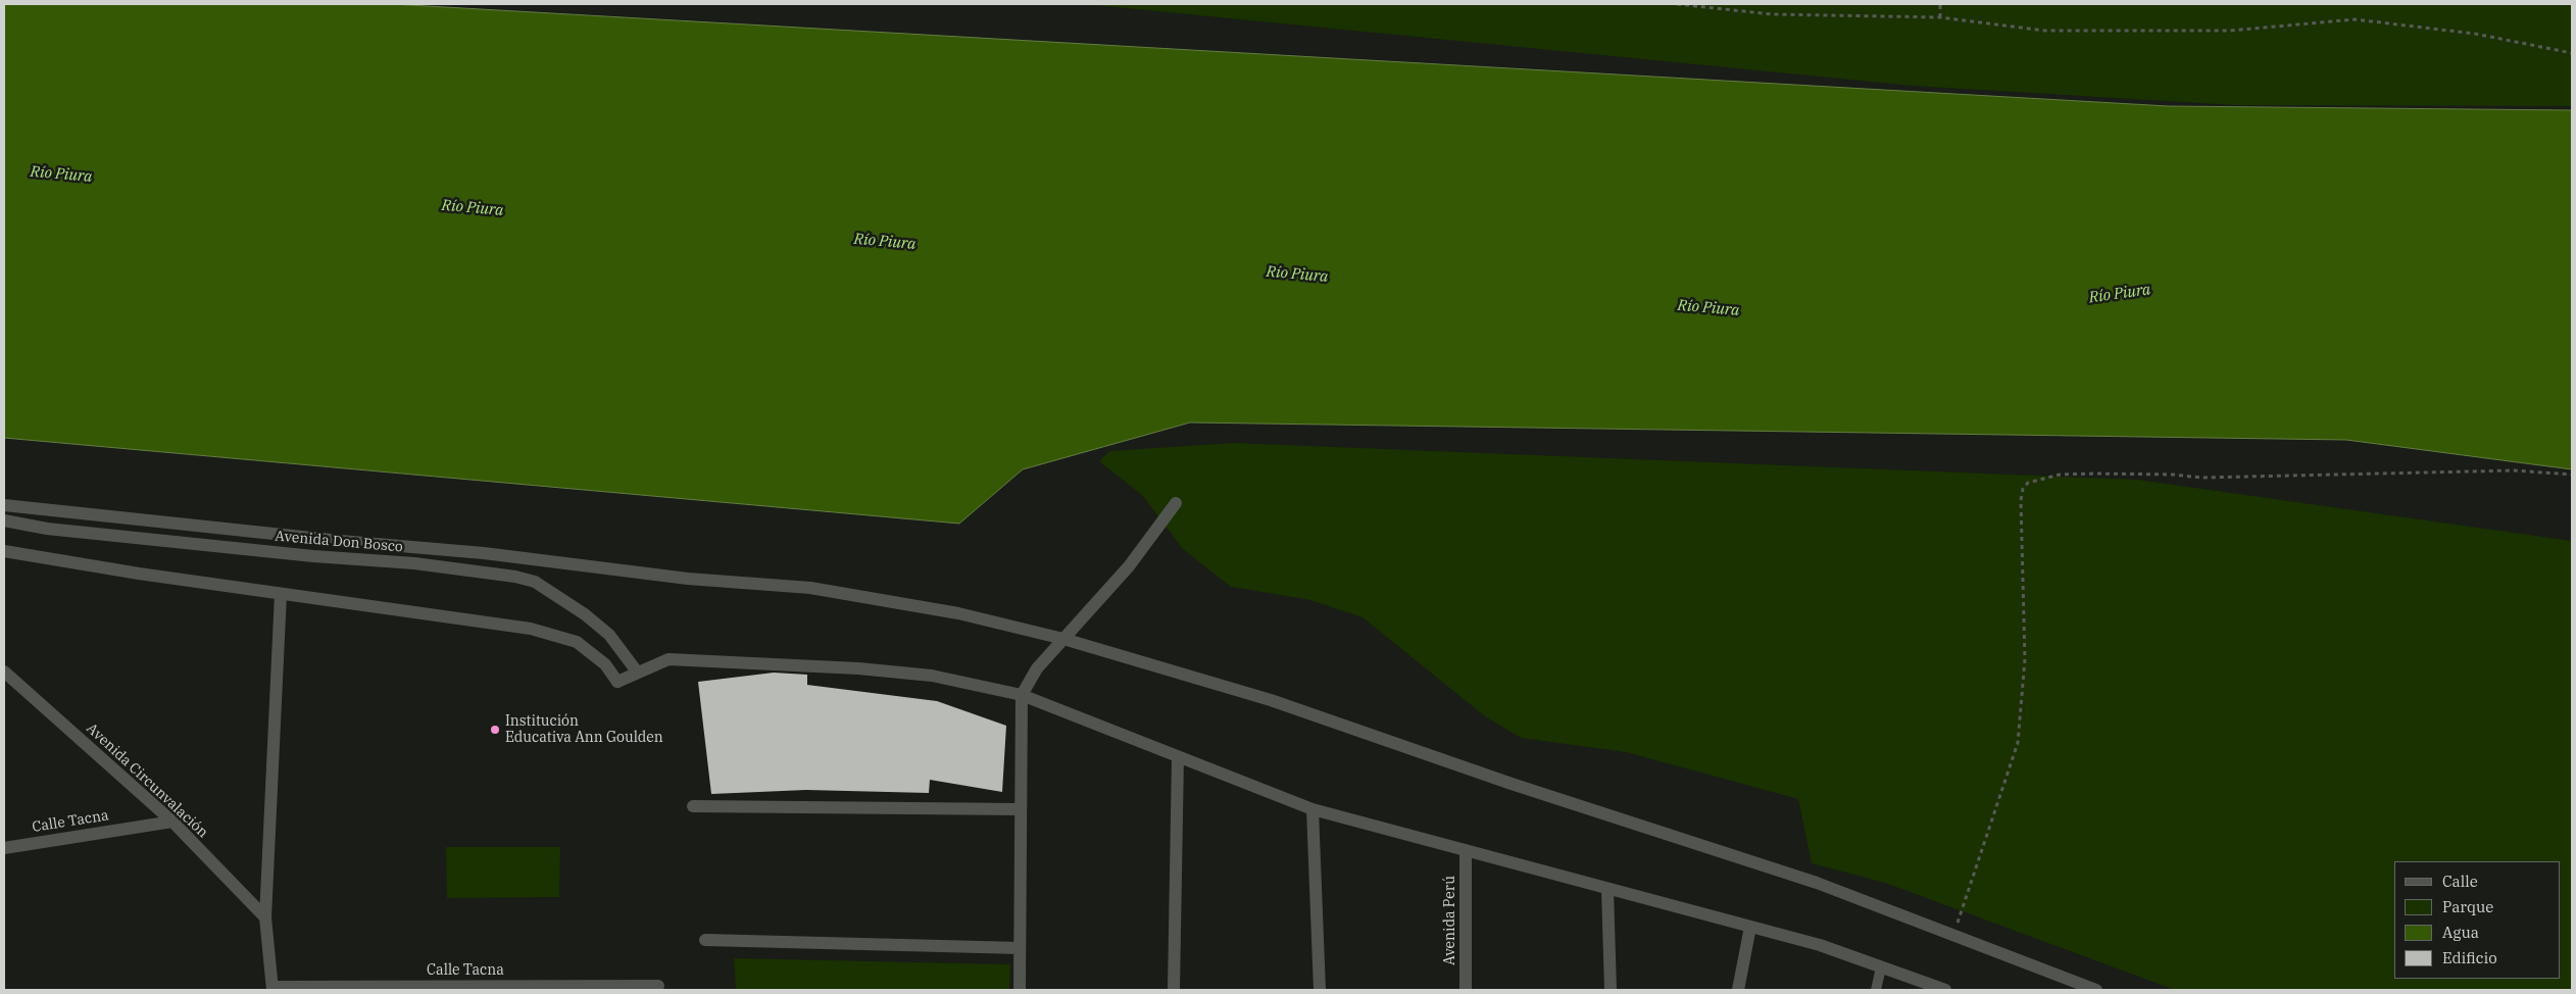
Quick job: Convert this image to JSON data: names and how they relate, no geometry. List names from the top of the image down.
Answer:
{
  "streets": {
    "street": [
      "Avenida Don Bosco",
      "Avenida Circunvalación",
      "Calle Tacna",
      "Avenida Perú"
    ]
  },
  "crossings": [
    ["Avenida Circunvalación", "Calle Tacna"]
  ],
  "water": ["Río Piura"],
  "places": ["Institución Educativa Ann Goulden"],
  "legend": [
    "Calle",
    "Parque",
    "Agua",
    "Edificio"
  ]
}
